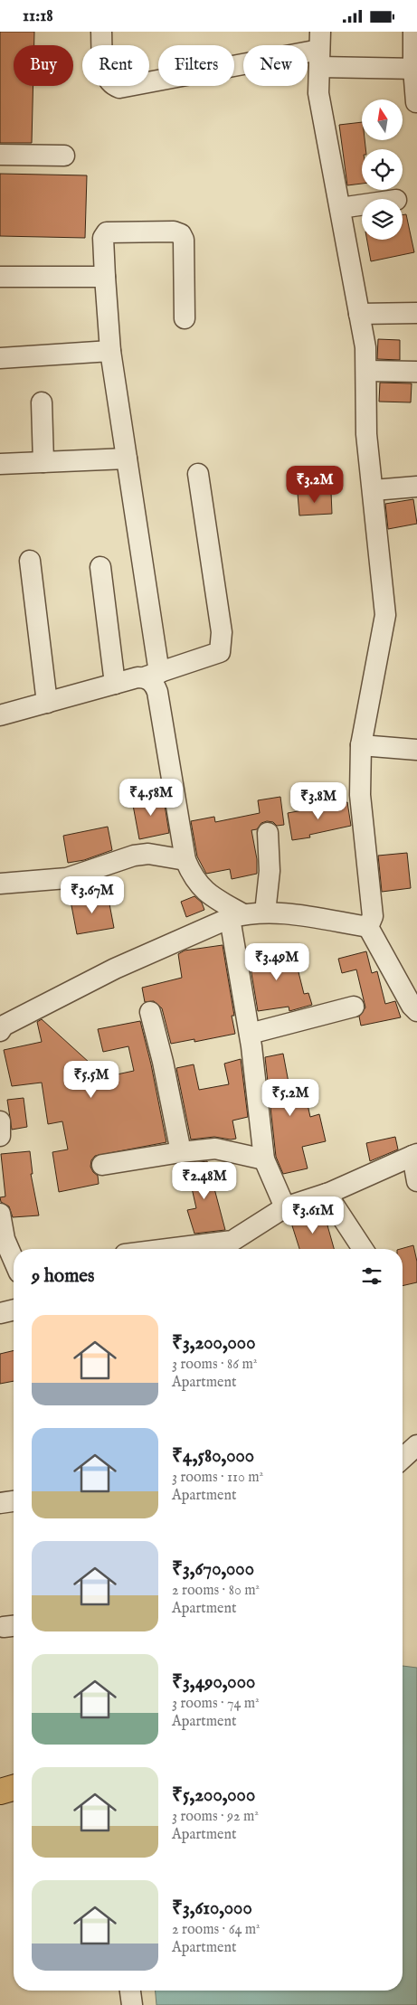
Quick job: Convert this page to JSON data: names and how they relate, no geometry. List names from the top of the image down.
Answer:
{
  "north": "top",
  "page": {
    "status": "11:18",
    "chip": [
      "Buy",
      "Rent",
      "Filters",
      "New"
    ],
    "price": [
      "₹3.2M",
      "₹4.58M",
      "₹3.8M",
      "₹3.67M",
      "₹3.49M",
      "₹5.5M",
      "₹5.2M",
      "₹2.48M",
      "₹3.61M"
    ],
    "heading": "9 homes",
    "list": [
      {
        "name": "₹3,200,000",
        "note": "3 rooms · 86 m² · Apartment"
      },
      {
        "name": "₹4,580,000",
        "note": "3 rooms · 110 m² · Apartment"
      },
      {
        "name": "₹3,670,000",
        "note": "2 rooms · 80 m² · Apartment"
      },
      {
        "name": "₹3,490,000",
        "note": "3 rooms · 74 m² · Apartment"
      },
      {
        "name": "₹5,200,000",
        "note": "3 rooms · 92 m² · Apartment"
      },
      {
        "name": "₹3,610,000",
        "note": "2 rooms · 64 m² · Apartment"
      }
    ]
  }
}
